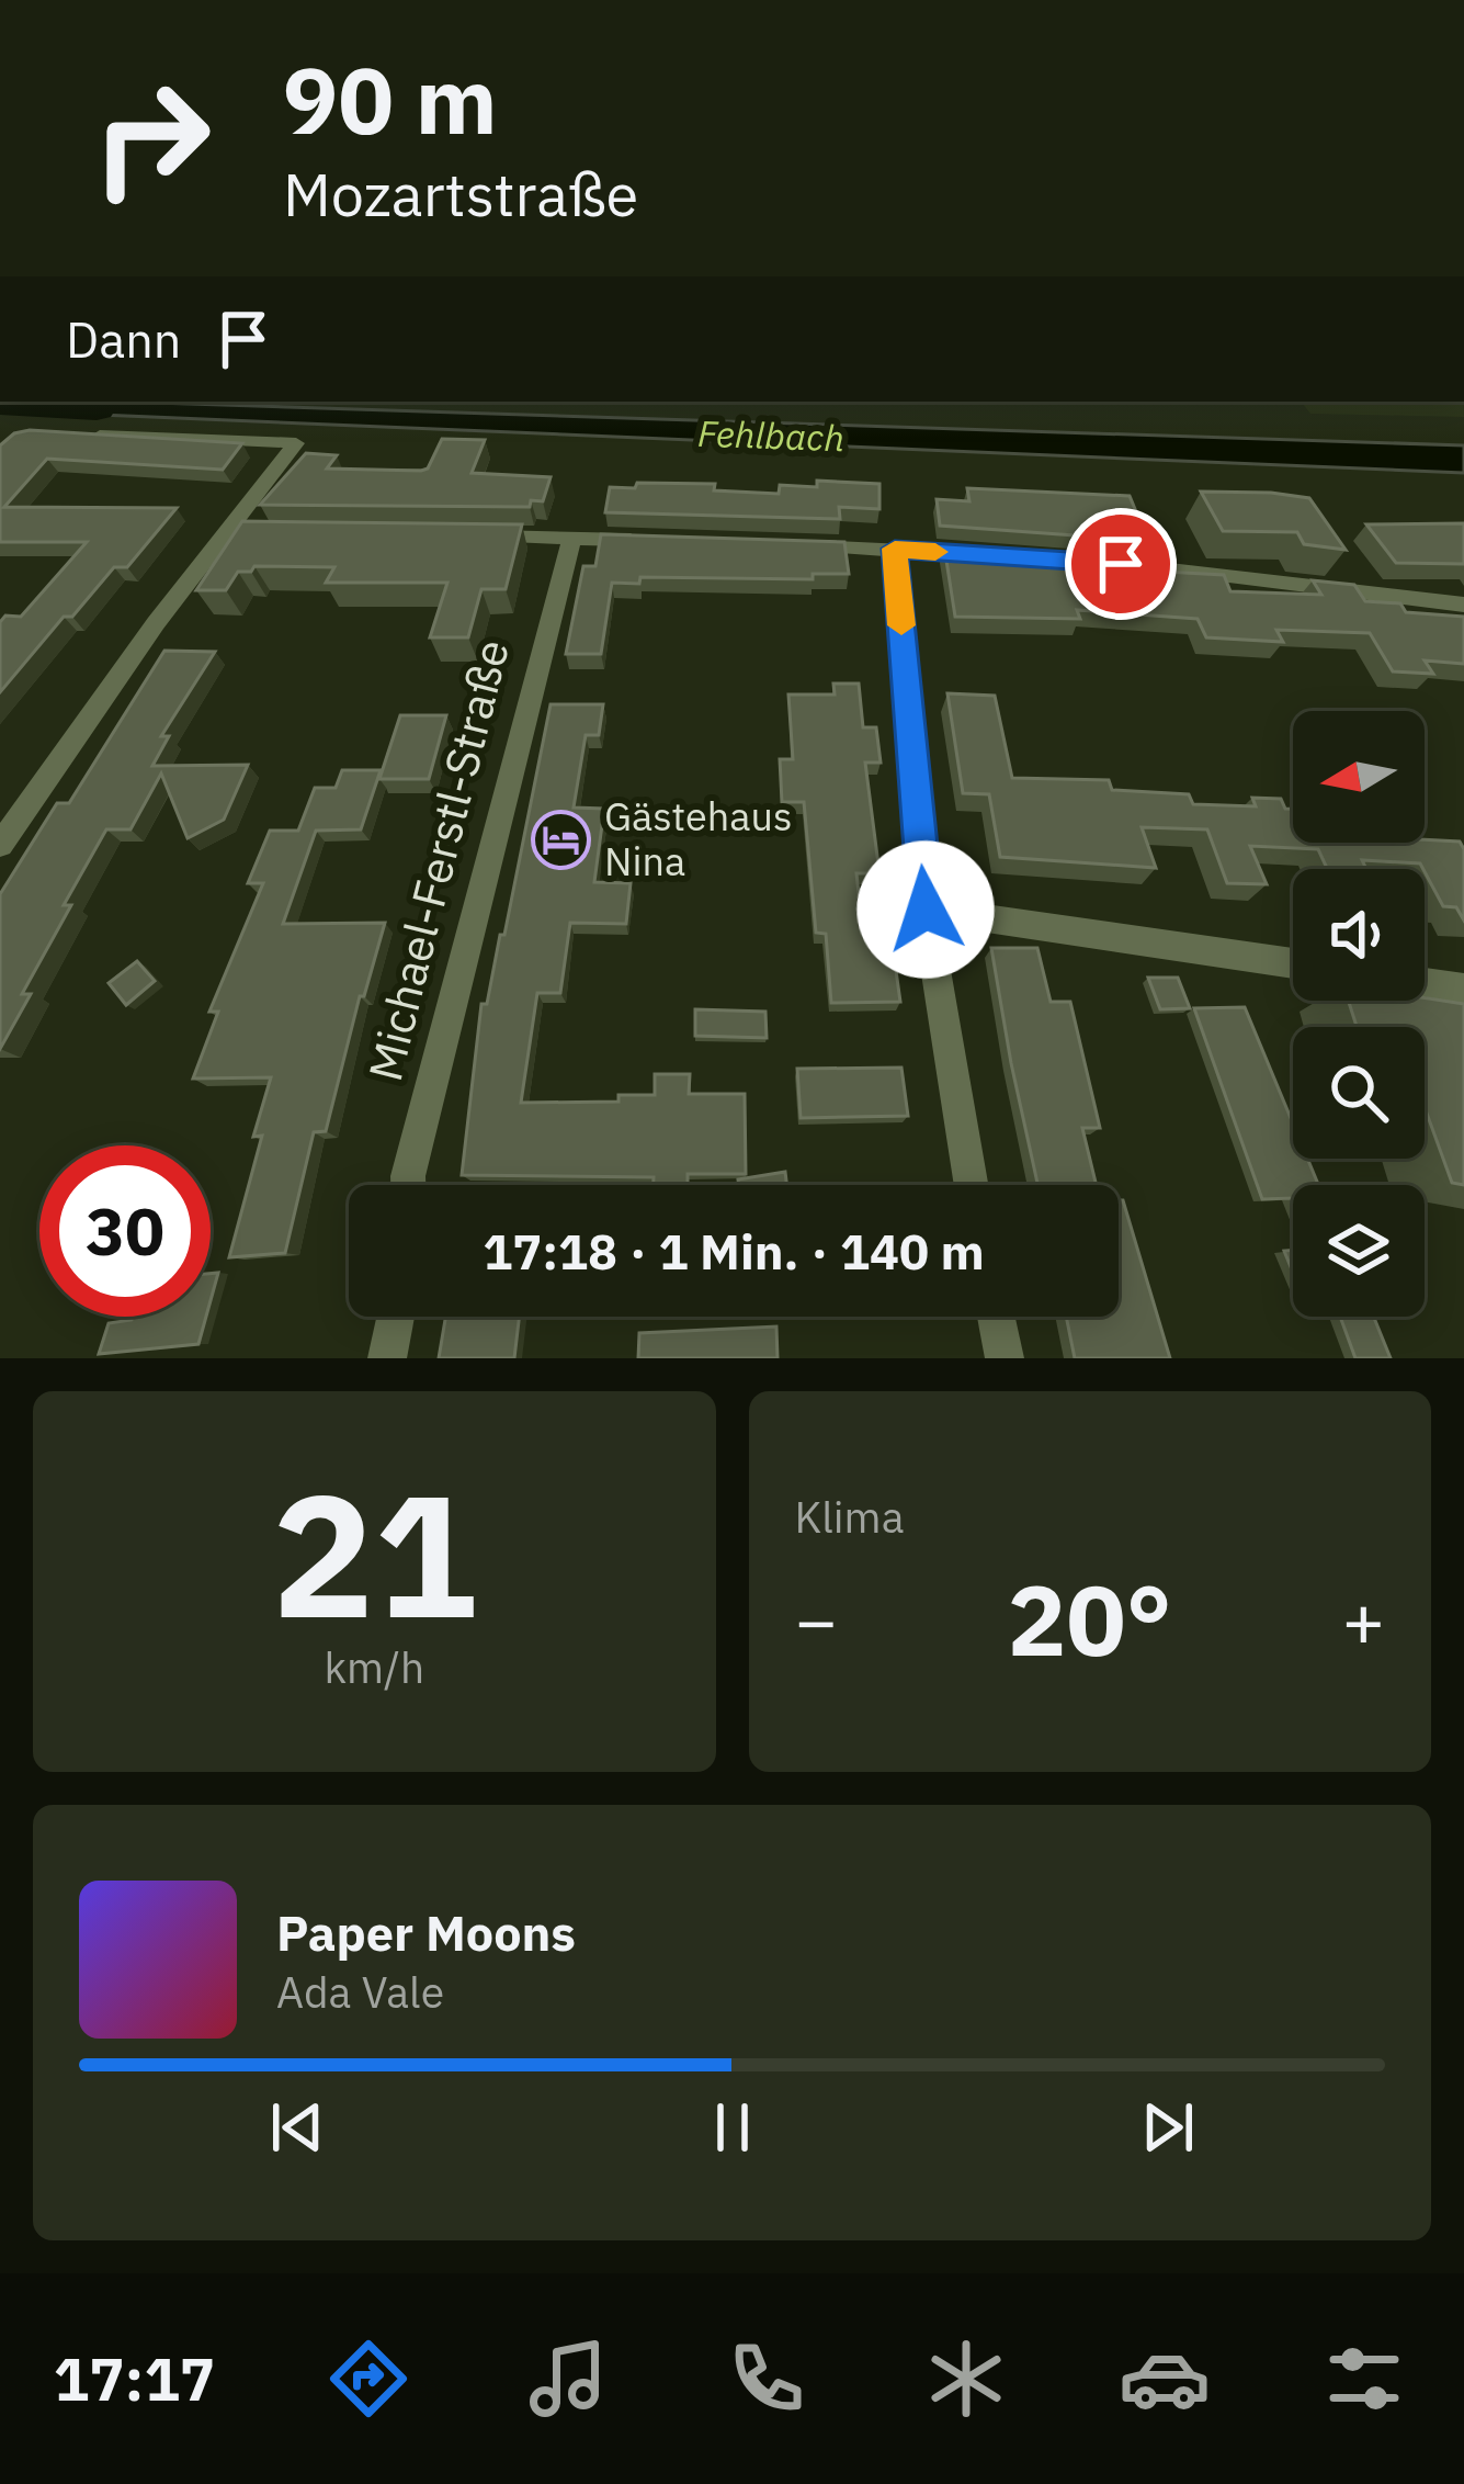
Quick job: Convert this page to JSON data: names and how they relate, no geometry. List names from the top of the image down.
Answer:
{
  "streets": {
    "street": ["Michael-Ferstl-Straße"]
  },
  "water": ["Fehlbach"],
  "places": {
    "hotel": ["Gästehaus Nina"]
  },
  "north": "left",
  "page": {
    "turn": ["90 m", "Mozartstraße"],
    "then": "Dann",
    "limit": "30",
    "trip": "17:18 · 1 Min. · 140 m",
    "tile": [
      ["21", "km/h"],
      "Klima"
    ],
    "heat": ["−", "20°", "+"],
    "song": ["Paper Moons", "Ada Vale"],
    "tabs": "17:17"
  }
}
